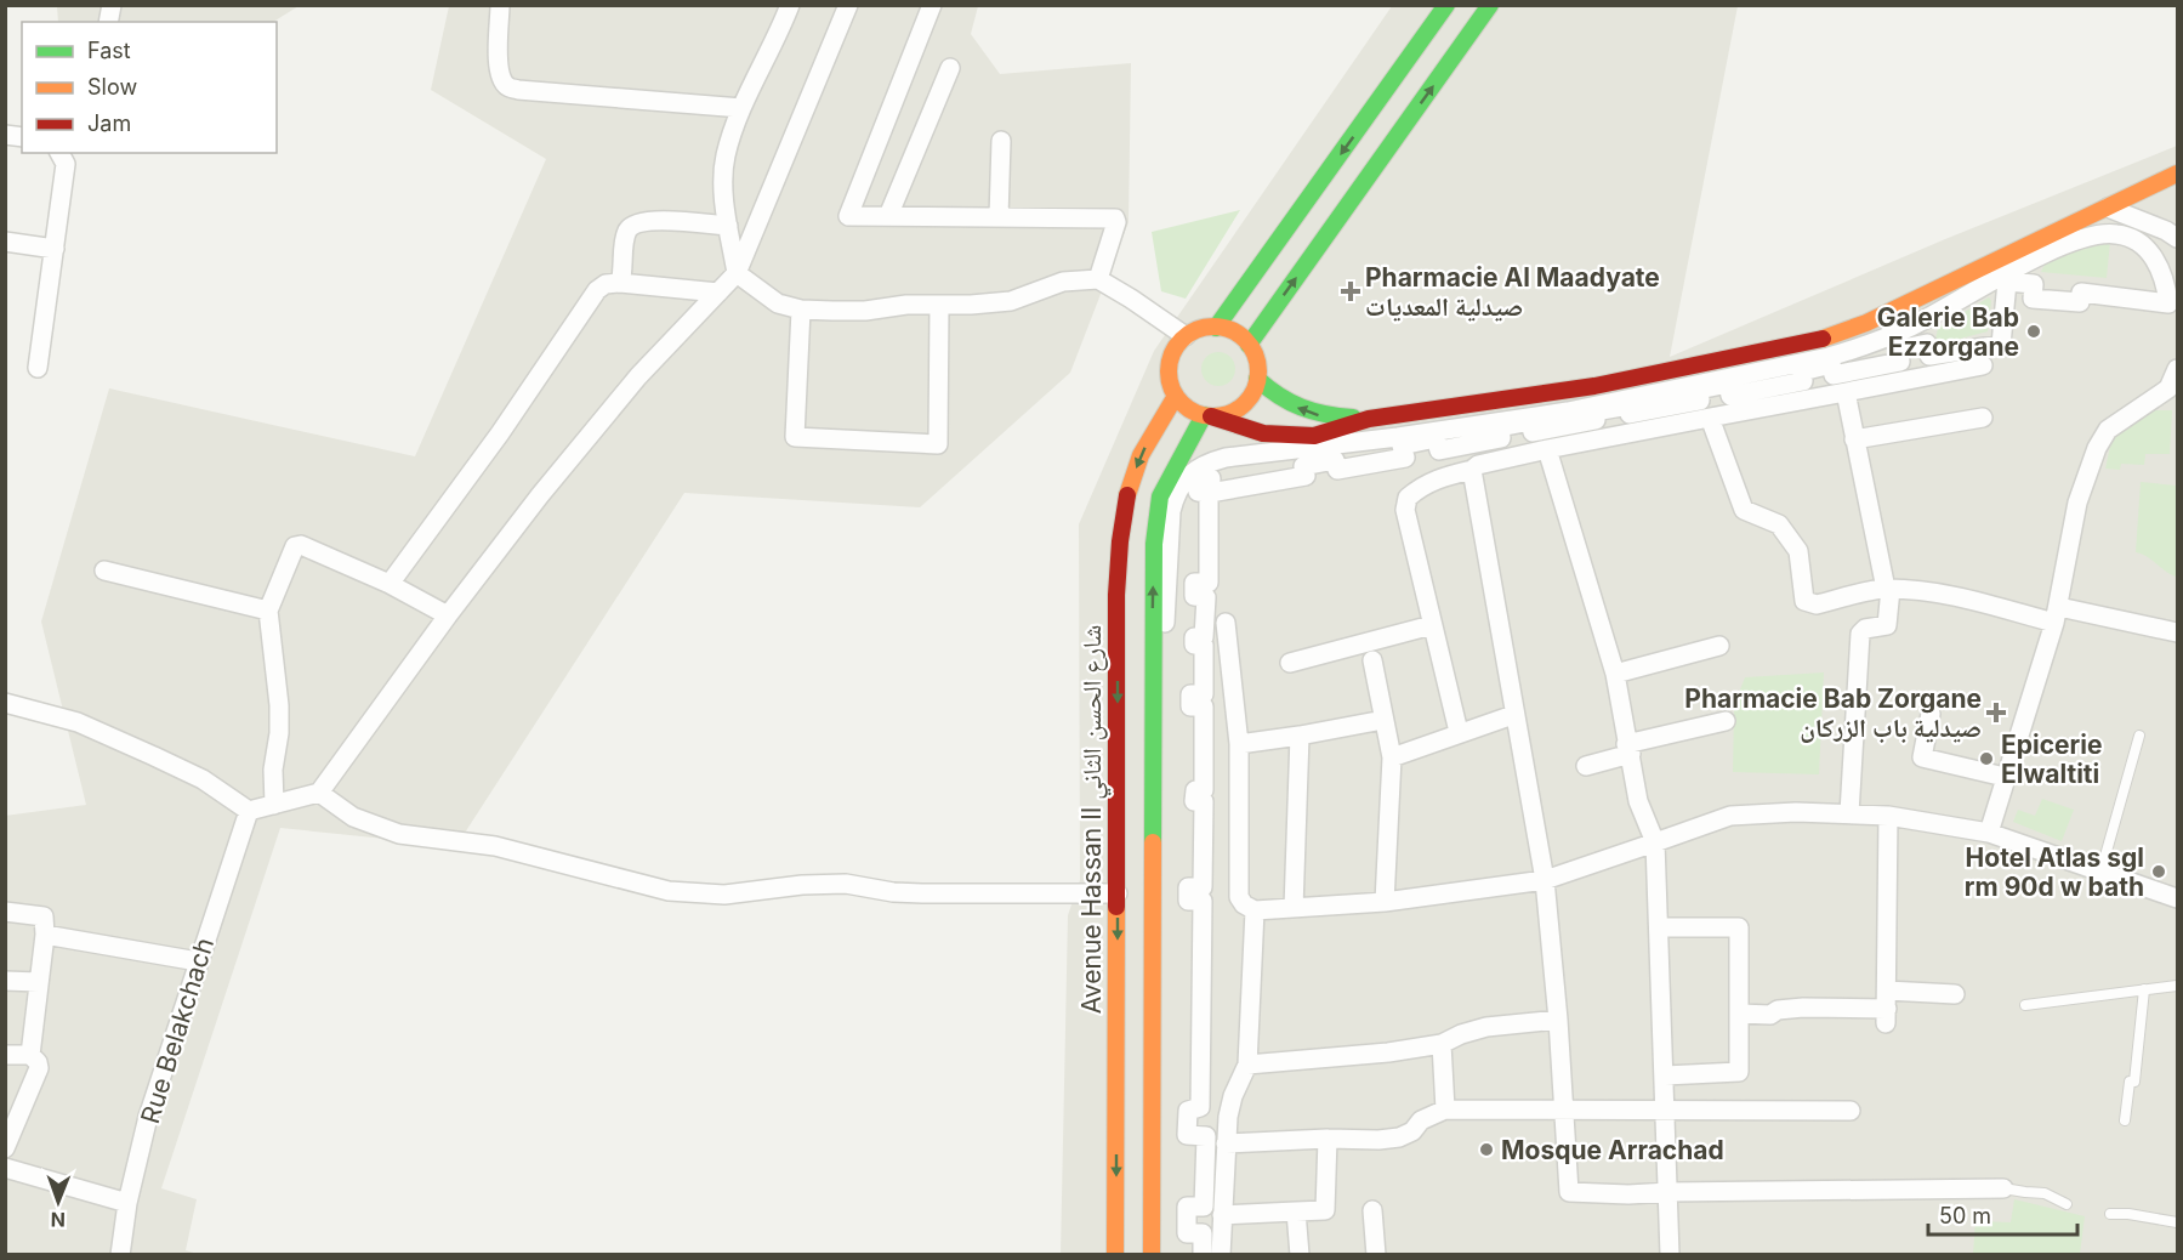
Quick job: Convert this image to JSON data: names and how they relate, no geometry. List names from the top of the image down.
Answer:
{
  "streets": {
    "main road": ["Avenue Hassan II شارع الحسن الثاني"],
    "street": ["Rue Belakchach"]
  },
  "places": {
    "health": ["Pharmacie Al Maadyate صيدلية المعديات", "Pharmacie Bab Zorgane صيدلية باب الزركان"],
    "other": [
      "Galerie Bab Ezzorgane",
      "Epicerie Elwaltiti",
      "Hotel Atlas sgl rm 90d w bath",
      "Mosque Arrachad"
    ]
  },
  "legend": ["Fast", "Slow", "Jam"],
  "scale_bar": "50 m",
  "north": "bottom"
}
